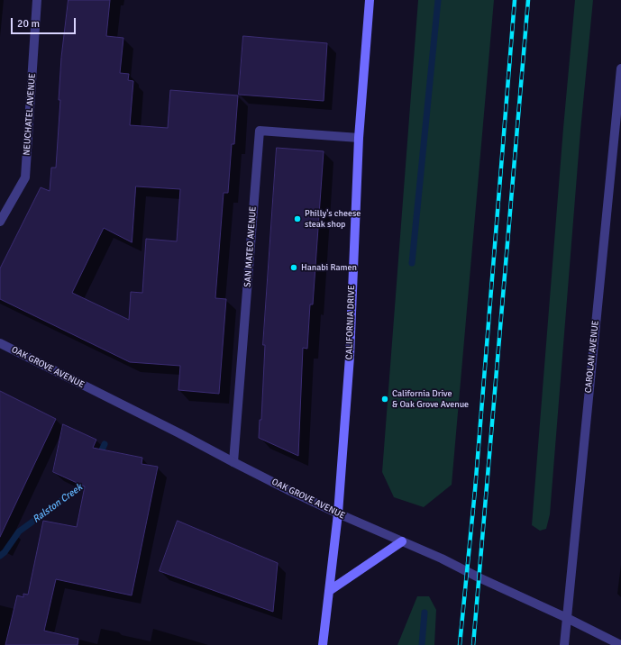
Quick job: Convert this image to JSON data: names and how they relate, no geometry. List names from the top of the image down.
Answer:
{
  "streets": {
    "main road": ["CALIFORNIA DRIVE"],
    "street": [
      "NEUCHATEL AVENUE",
      "SAN MATEO AVENUE",
      "CAROLAN AVENUE",
      "OAK GROVE AVENUE"
    ]
  },
  "crossings": [
    ["SAN MATEO AVENUE", "CALIFORNIA DRIVE"],
    ["SAN MATEO AVENUE", "OAK GROVE AVENUE"],
    ["CALIFORNIA DRIVE", "OAK GROVE AVENUE"],
    ["CAROLAN AVENUE", "OAK GROVE AVENUE"]
  ],
  "water": ["Ralston Creek"],
  "places": ["Philly's cheese steak shop", "Hanabi Ramen", "California Drive & Oak Grove Avenue"],
  "scale_bar": "20 m"
}
